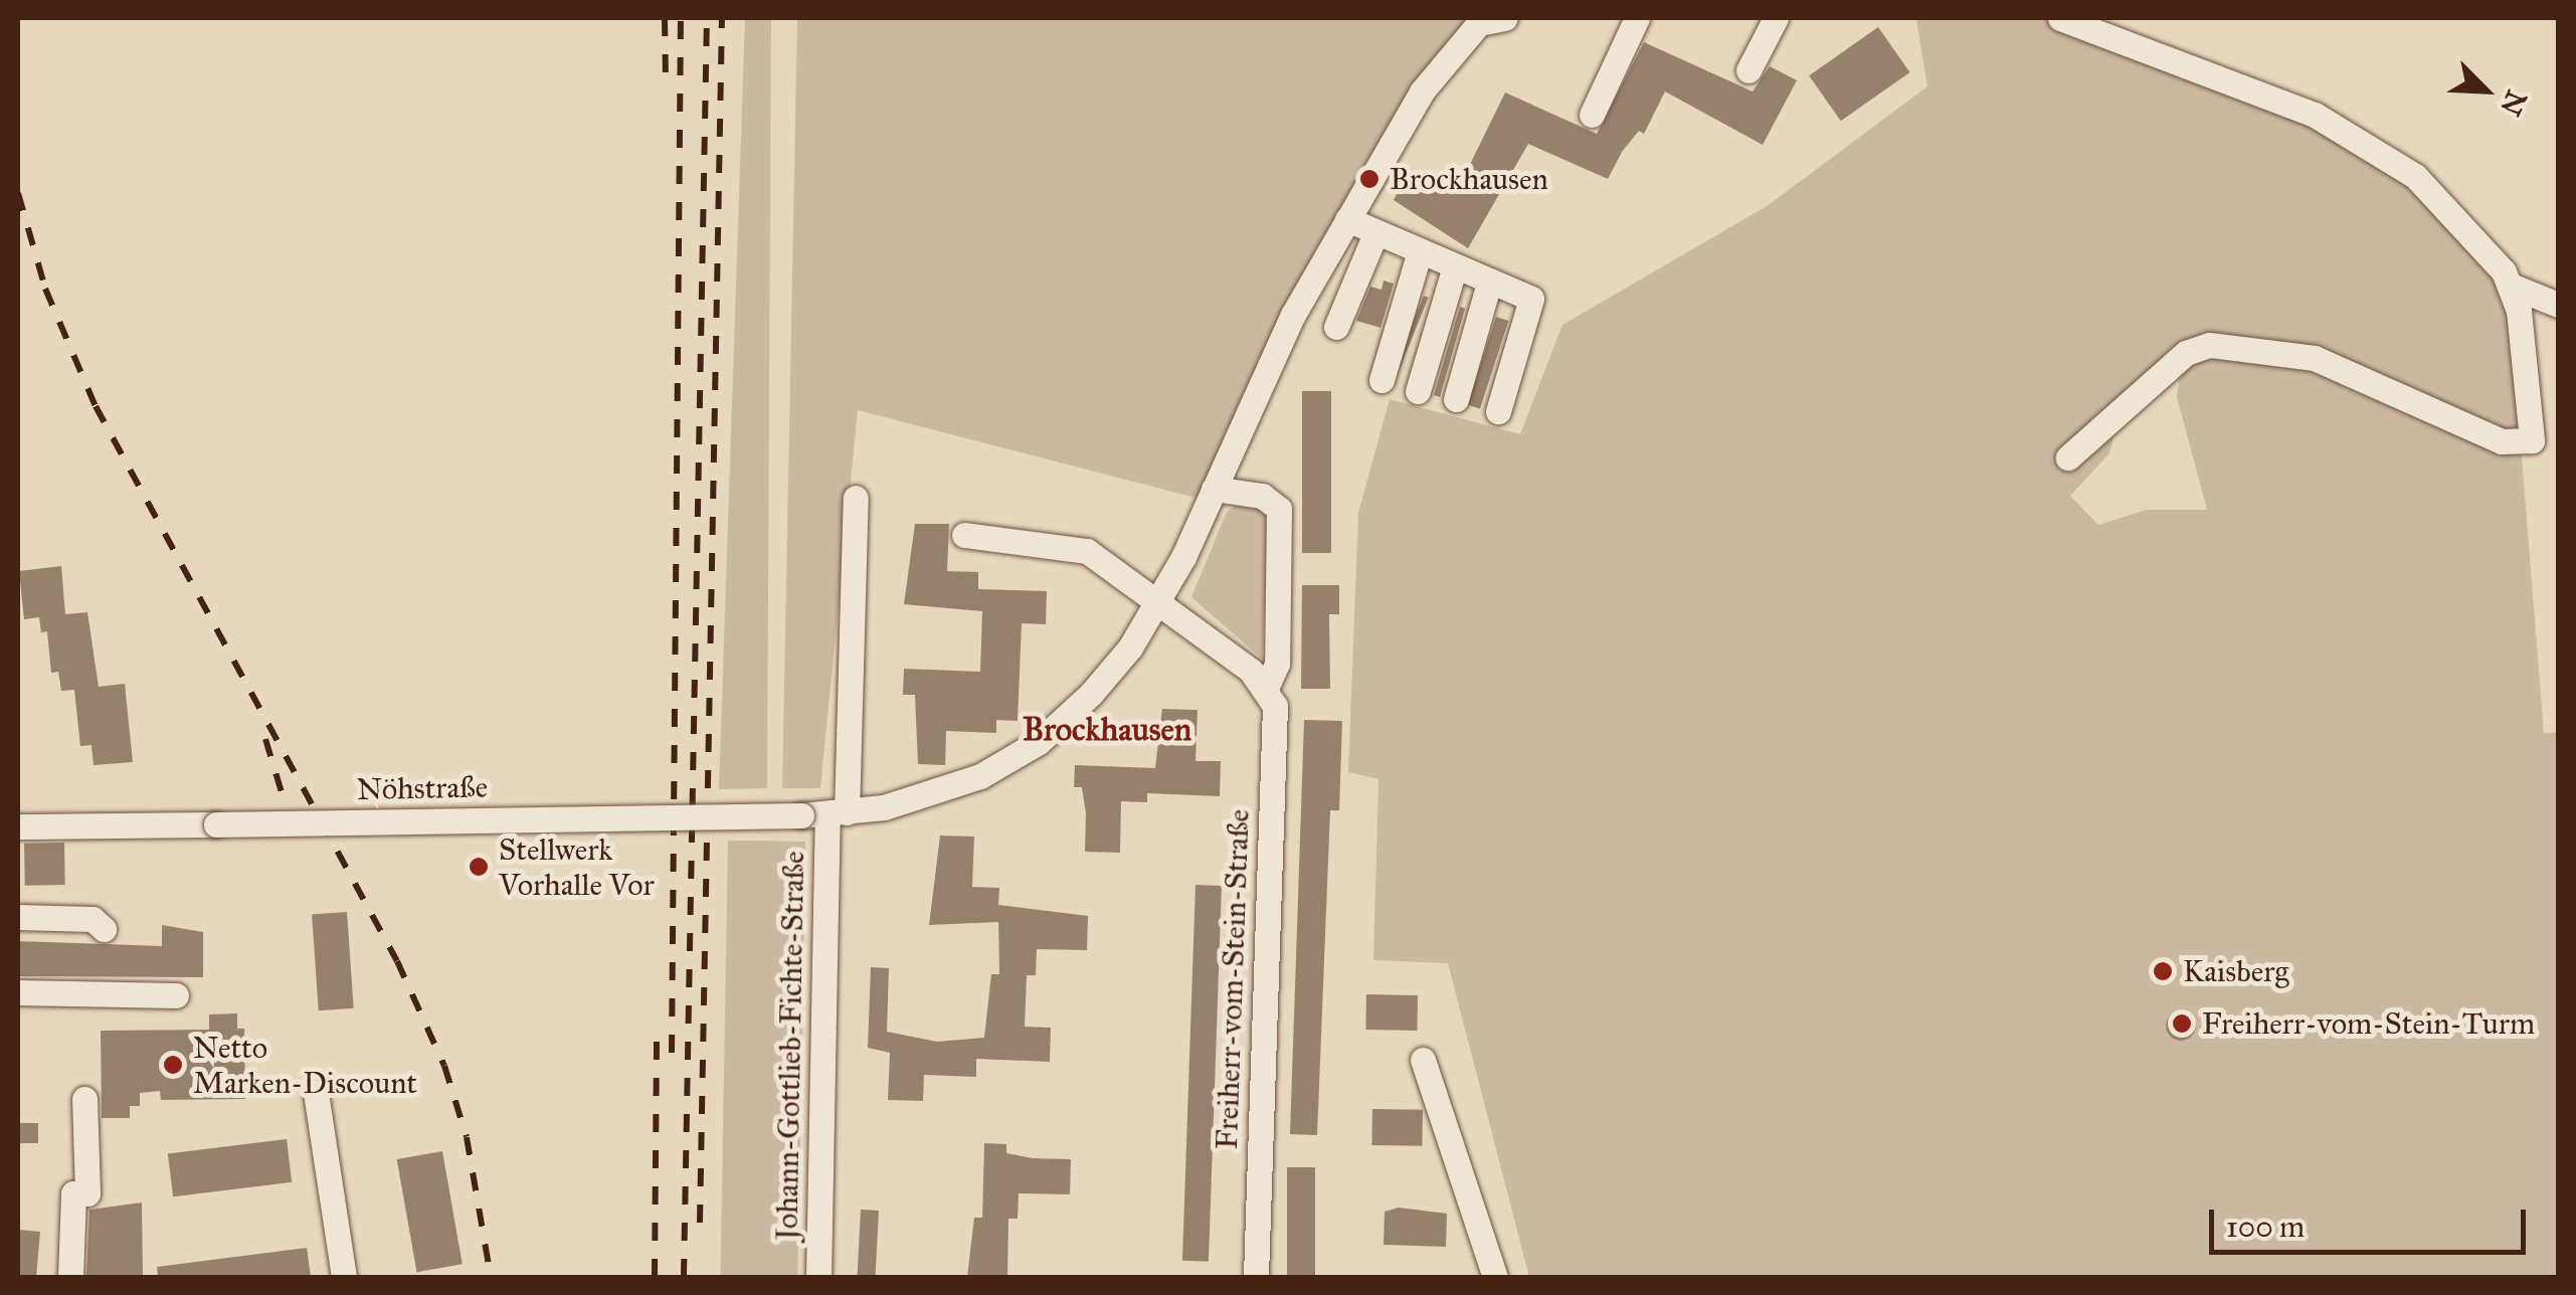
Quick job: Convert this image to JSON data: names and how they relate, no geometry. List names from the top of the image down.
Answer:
{
  "streets": {
    "street": ["Nöhstraße", "Freiherr-vom-Stein-Straße", "Johann-Gottlieb-Fichte-Straße"]
  },
  "crossings": [
    ["Nöhstraße", "Johann-Gottlieb-Fichte-Straße"]
  ],
  "districts": ["Brockhausen"],
  "places": [
    "Brockhausen",
    "Stellwerk Vorhalle Vor",
    "Kaisberg",
    "Freiherr-vom-Stein-Turm",
    "Netto Marken-Discount"
  ],
  "scale_bar": "100 m",
  "north": "bottom right"
}
